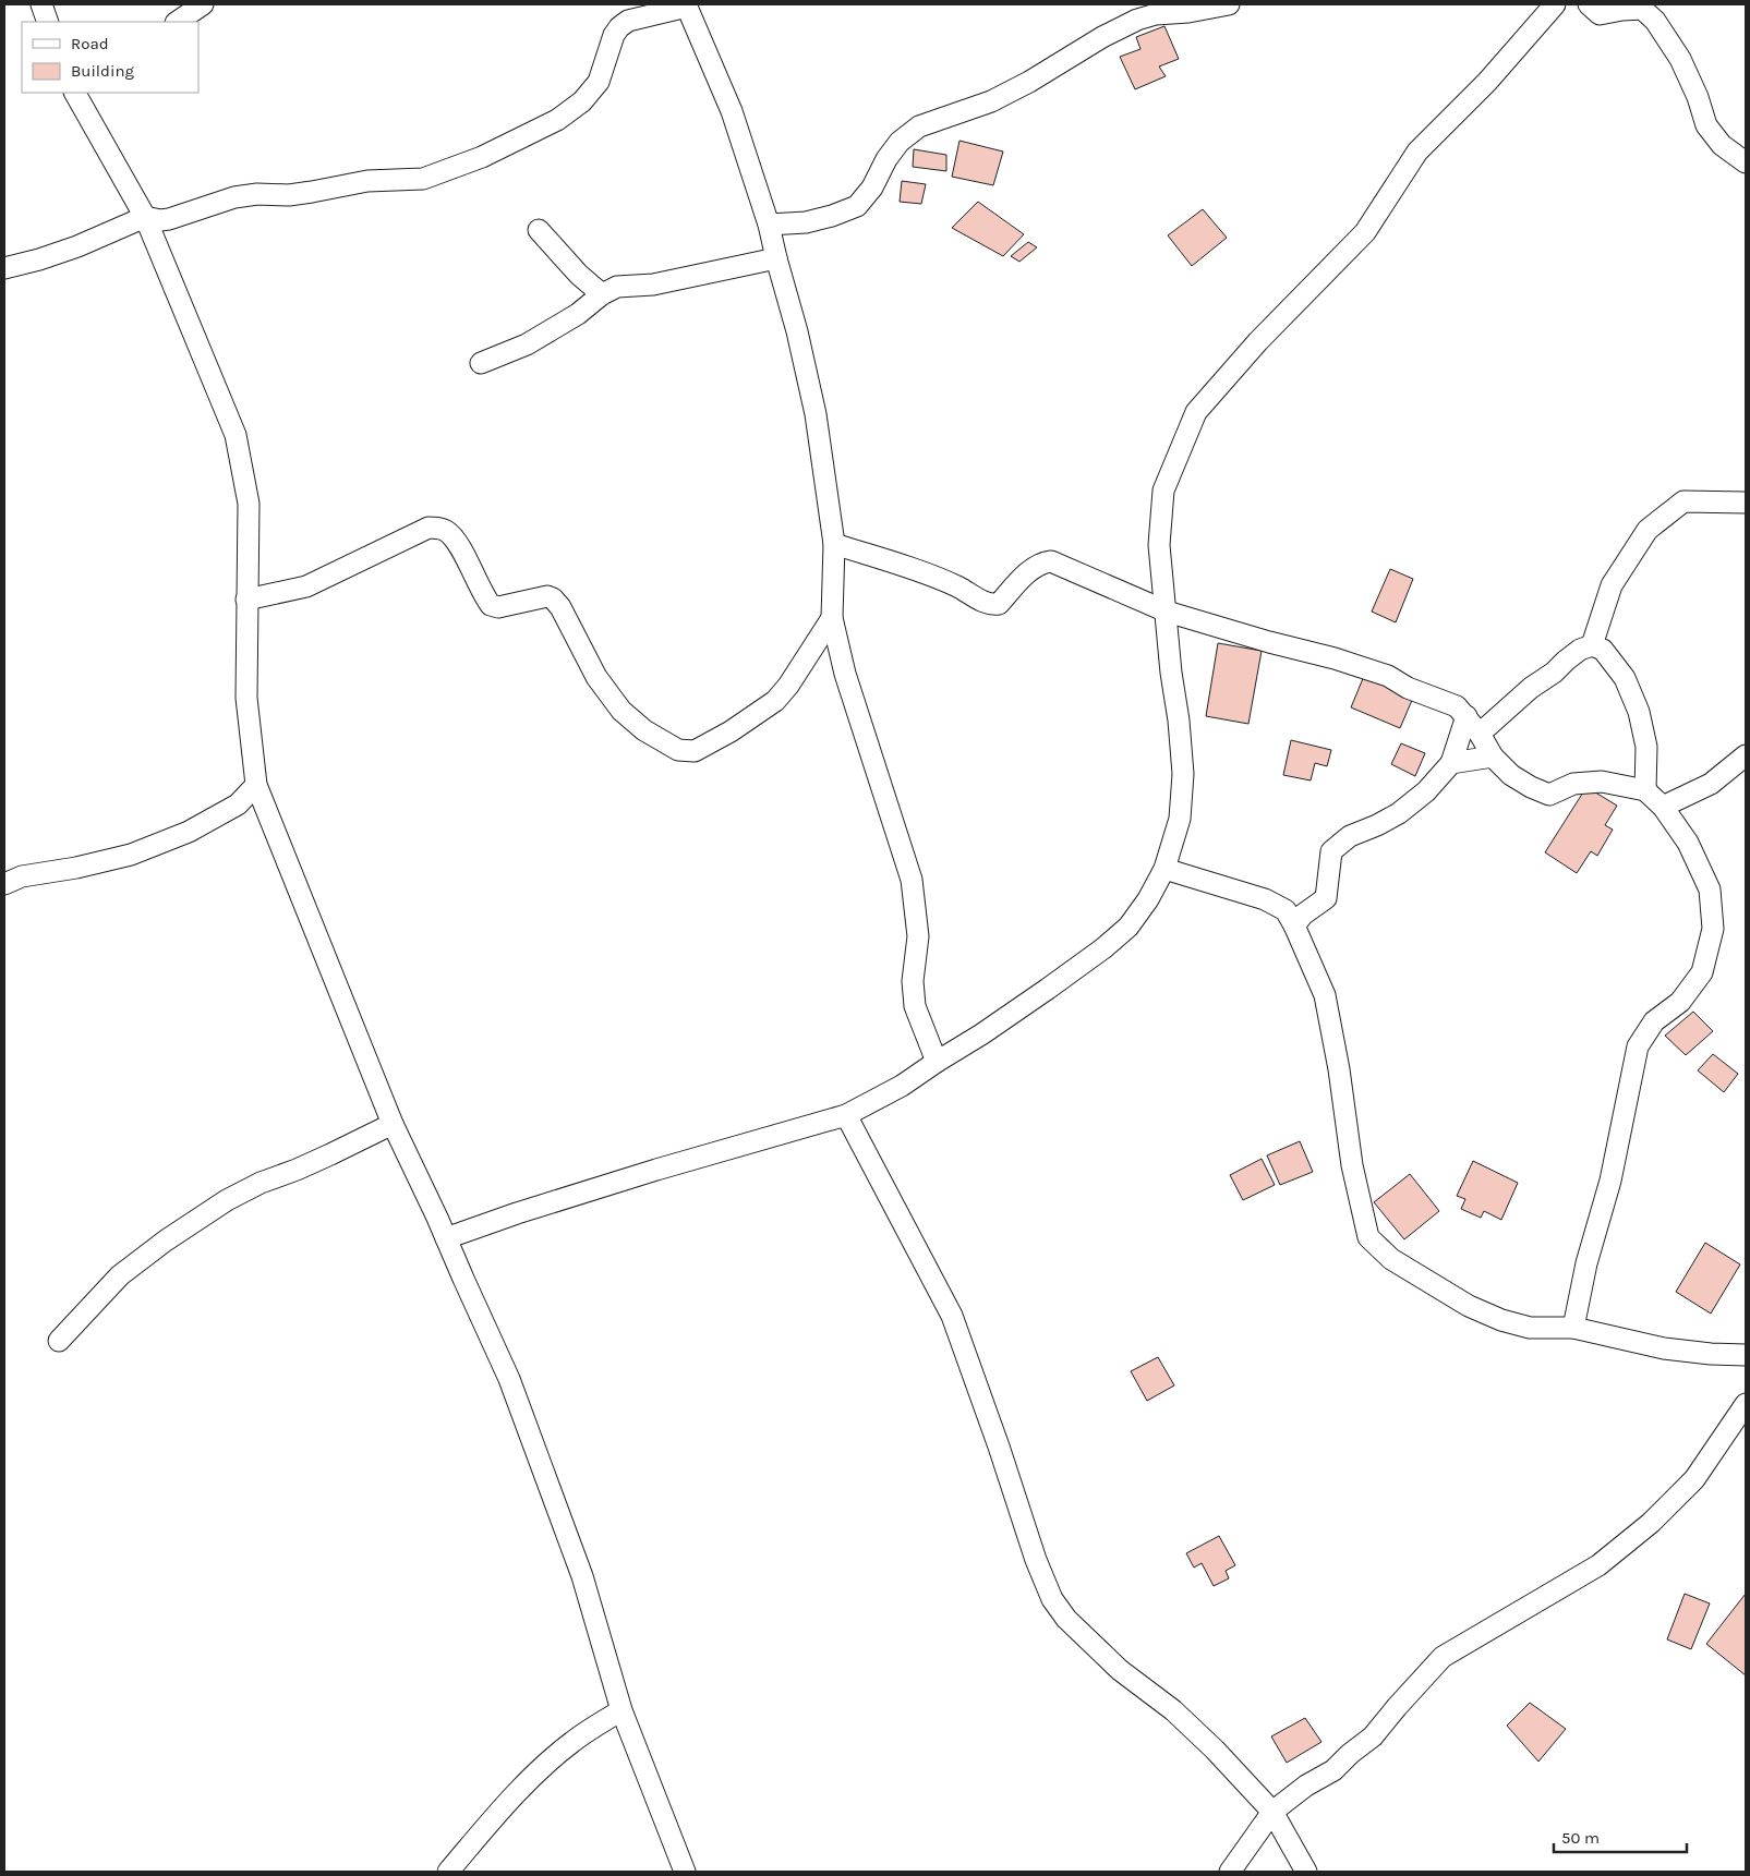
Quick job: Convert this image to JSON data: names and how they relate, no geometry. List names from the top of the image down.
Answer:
{
  "legend": ["Road", "Building"],
  "scale_bar": "50 m"
}
